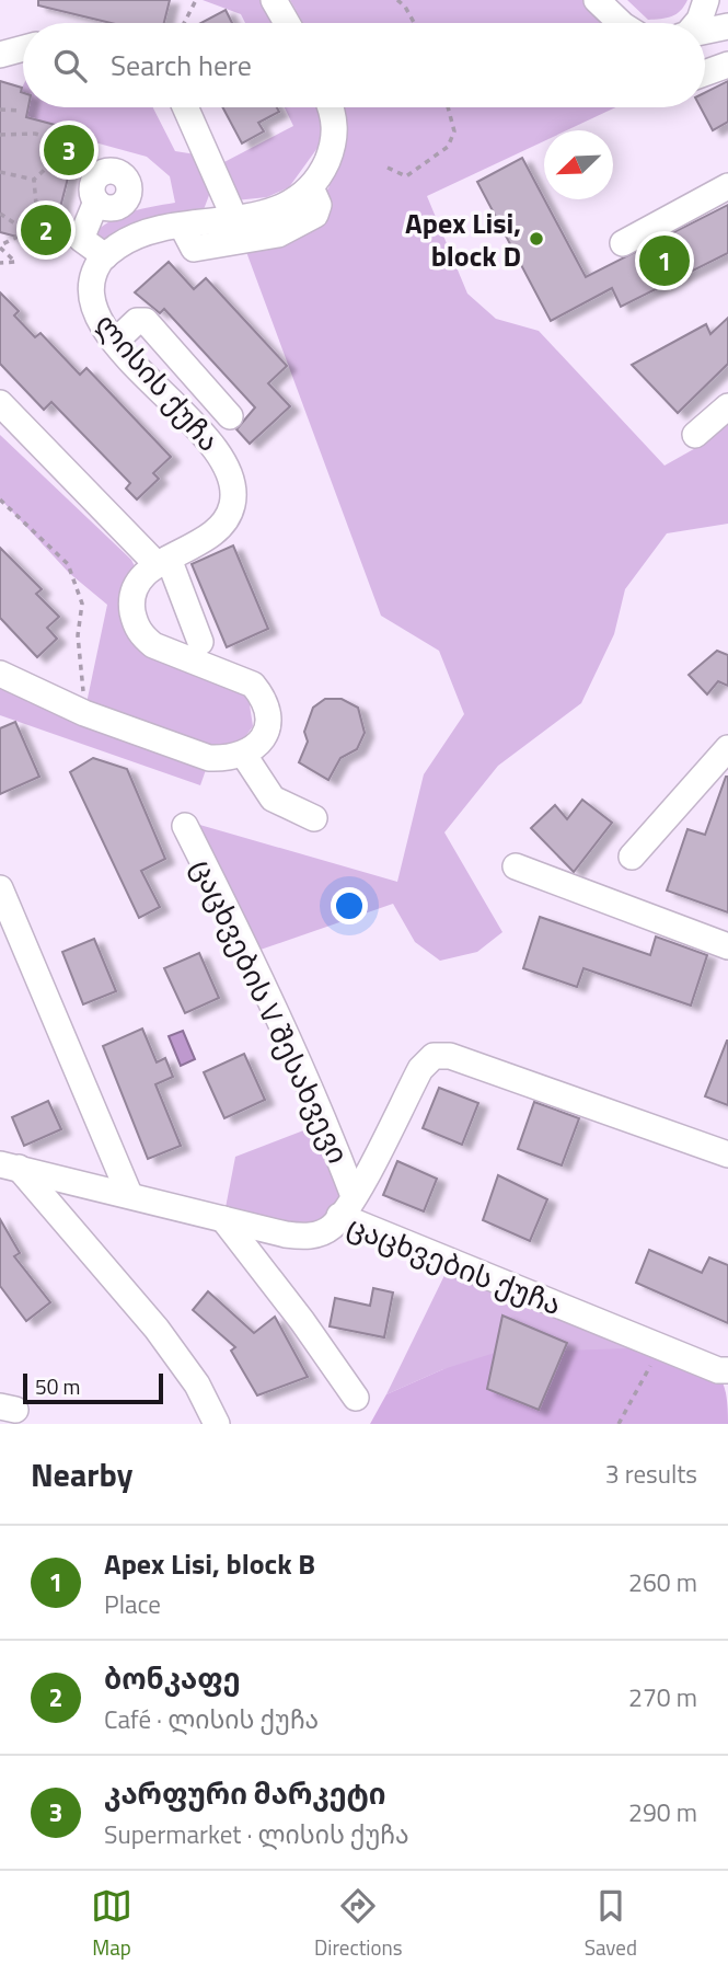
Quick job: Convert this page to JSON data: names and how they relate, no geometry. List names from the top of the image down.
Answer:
{
  "streets": {
    "street": ["ლისის ქუჩა", "ცაცხვების V შესახვევი", "ცაცხვების ქუჩა"]
  },
  "crossings": [
    ["ცაცხვების V შესახვევი", "ცაცხვების ქუჩა"]
  ],
  "places": ["Apex Lisi, block D"],
  "scale_bar": "50 m",
  "north": "bottom left",
  "page": {
    "search": "Search here",
    "pins": ["3", "2", "1"],
    "scale": "50 m",
    "heading": ["Nearby", "3 results"],
    "list": [
      {
        "mark": "1",
        "name": "Apex Lisi, block B",
        "note": "Place",
        "value": "260 m"
      },
      {
        "mark": "2",
        "name": "ბონკაფე",
        "note": "Café · ლისის ქუჩა",
        "value": "270 m"
      },
      {
        "mark": "3",
        "name": "კარფური მარკეტი",
        "note": "Supermarket · ლისის ქუჩა",
        "value": "290 m"
      }
    ],
    "nav": ["Map", "Directions", "Saved"]
  }
}
